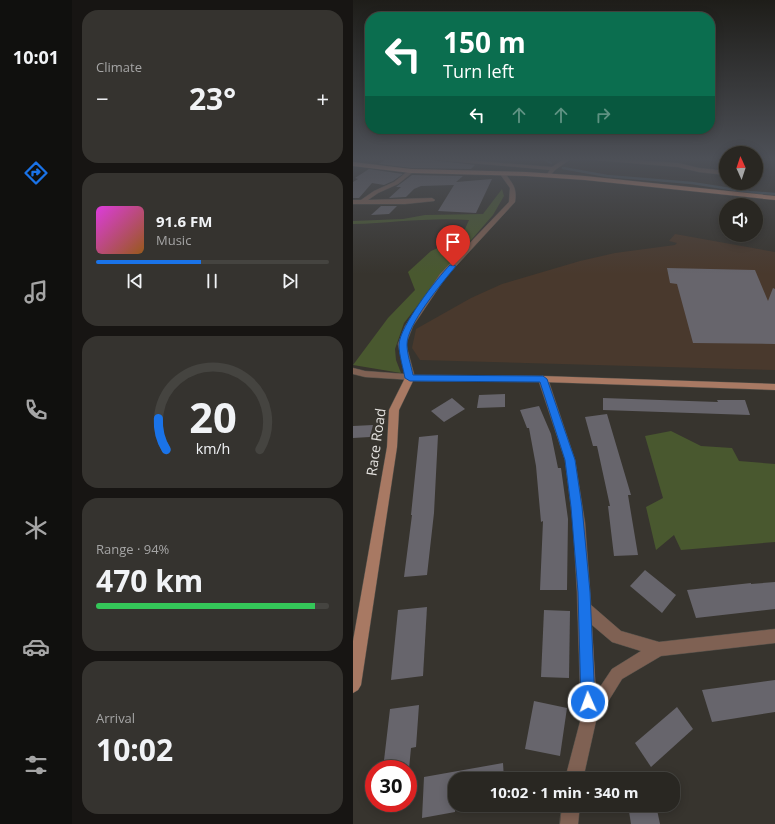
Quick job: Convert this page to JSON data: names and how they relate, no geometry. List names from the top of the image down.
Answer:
{
  "streets": {
    "street": ["Race Road"]
  },
  "north": "top",
  "page": {
    "tabs": "10:01",
    "tile": [
      "Climate",
      ["Range · 94%", "470 km"],
      ["Arrival", "10:02"]
    ],
    "turn": ["150 m", "Turn left"],
    "heat": ["−", "23°", "+"],
    "song": ["91.6 FM", "Music"],
    "limit": "30",
    "trip": "10:02 · 1 min · 340 m",
    "gauge": ["20", "km/h"]
  }
}
